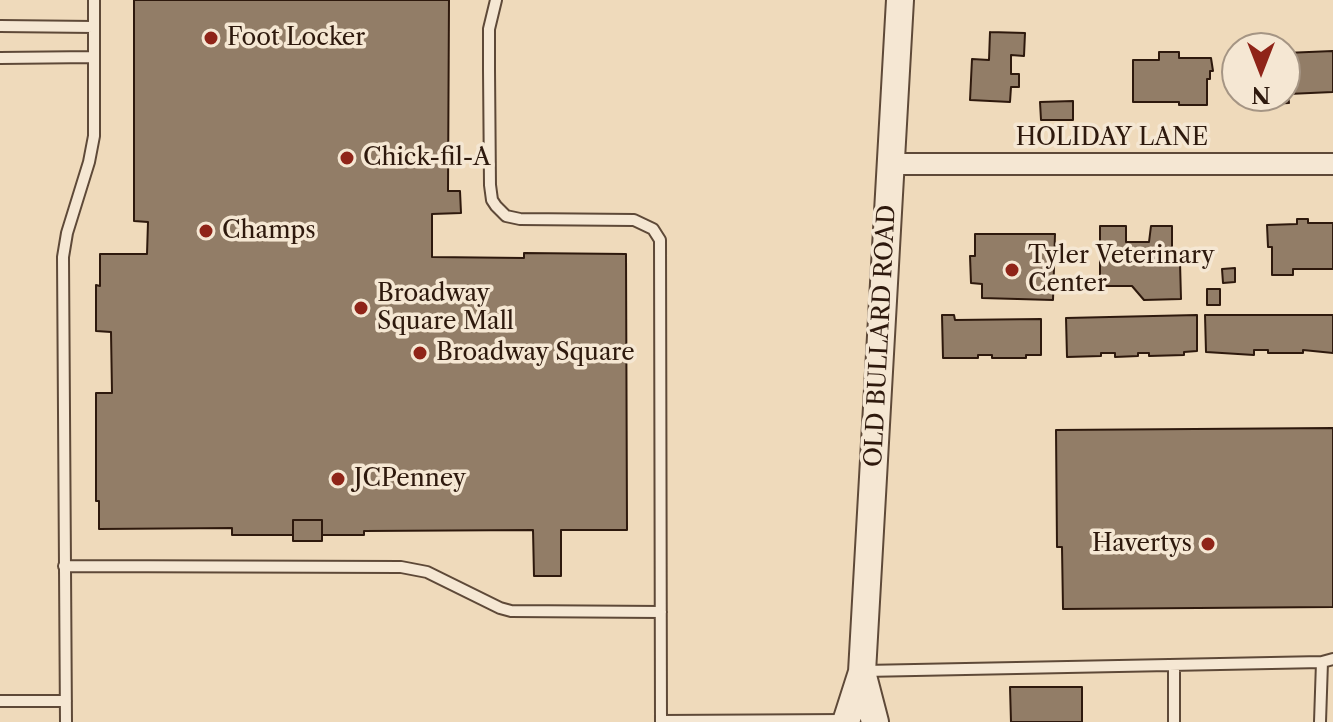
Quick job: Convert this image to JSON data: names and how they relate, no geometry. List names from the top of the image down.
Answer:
{
  "streets": {
    "street": ["HOLIDAY LANE", "OLD BULLARD ROAD"]
  },
  "crossings": [
    ["HOLIDAY LANE", "OLD BULLARD ROAD"]
  ],
  "places": [
    "Foot Locker",
    "Chick-fil-A",
    "Champs",
    "Tyler Veterinary Center",
    "Broadway Square Mall",
    "Broadway Square",
    "JCPenney",
    "Havertys"
  ],
  "north": "bottom"
}
